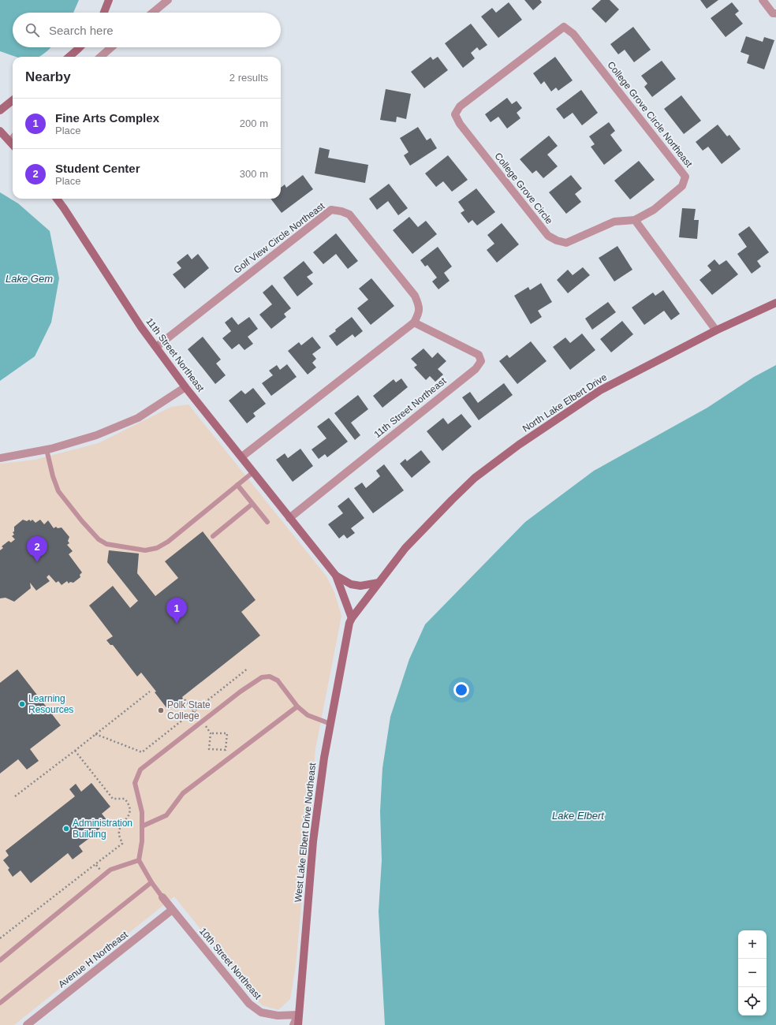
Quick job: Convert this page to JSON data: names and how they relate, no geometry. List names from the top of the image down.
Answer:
{
  "streets": {
    "street": [
      "College Grove Circle Northeast",
      "College Grove Circle",
      "Golf View Circle Northeast",
      "11th Street Northeast",
      "North Lake Elbert Drive",
      "West Lake Elbert Drive Northeast",
      "Avenue H Northeast",
      "10th Street Northeast"
    ]
  },
  "crossings": [
    ["College Grove Circle Northeast", "College Grove Circle"],
    ["Golf View Circle Northeast", "11th Street Northeast"],
    ["11th Street Northeast", "North Lake Elbert Drive"],
    ["11th Street Northeast", "West Lake Elbert Drive Northeast"],
    ["North Lake Elbert Drive", "West Lake Elbert Drive Northeast"],
    ["West Lake Elbert Drive Northeast", "10th Street Northeast"],
    ["Avenue H Northeast", "10th Street Northeast"]
  ],
  "water": ["Lake Gem", "Lake Elbert"],
  "places": ["Learning Resources", "Polk State College", "Administration Building"],
  "page": {
    "search": "Search here",
    "heading": ["Nearby", "2 results"],
    "list": [
      {
        "mark": "1",
        "name": "Fine Arts Complex",
        "note": "Place",
        "value": "200 m"
      },
      {
        "mark": "2",
        "name": "Student Center",
        "note": "Place",
        "value": "300 m"
      }
    ],
    "pins": ["2", "1"],
    "map_buttons": ["+", "−"]
  }
}
